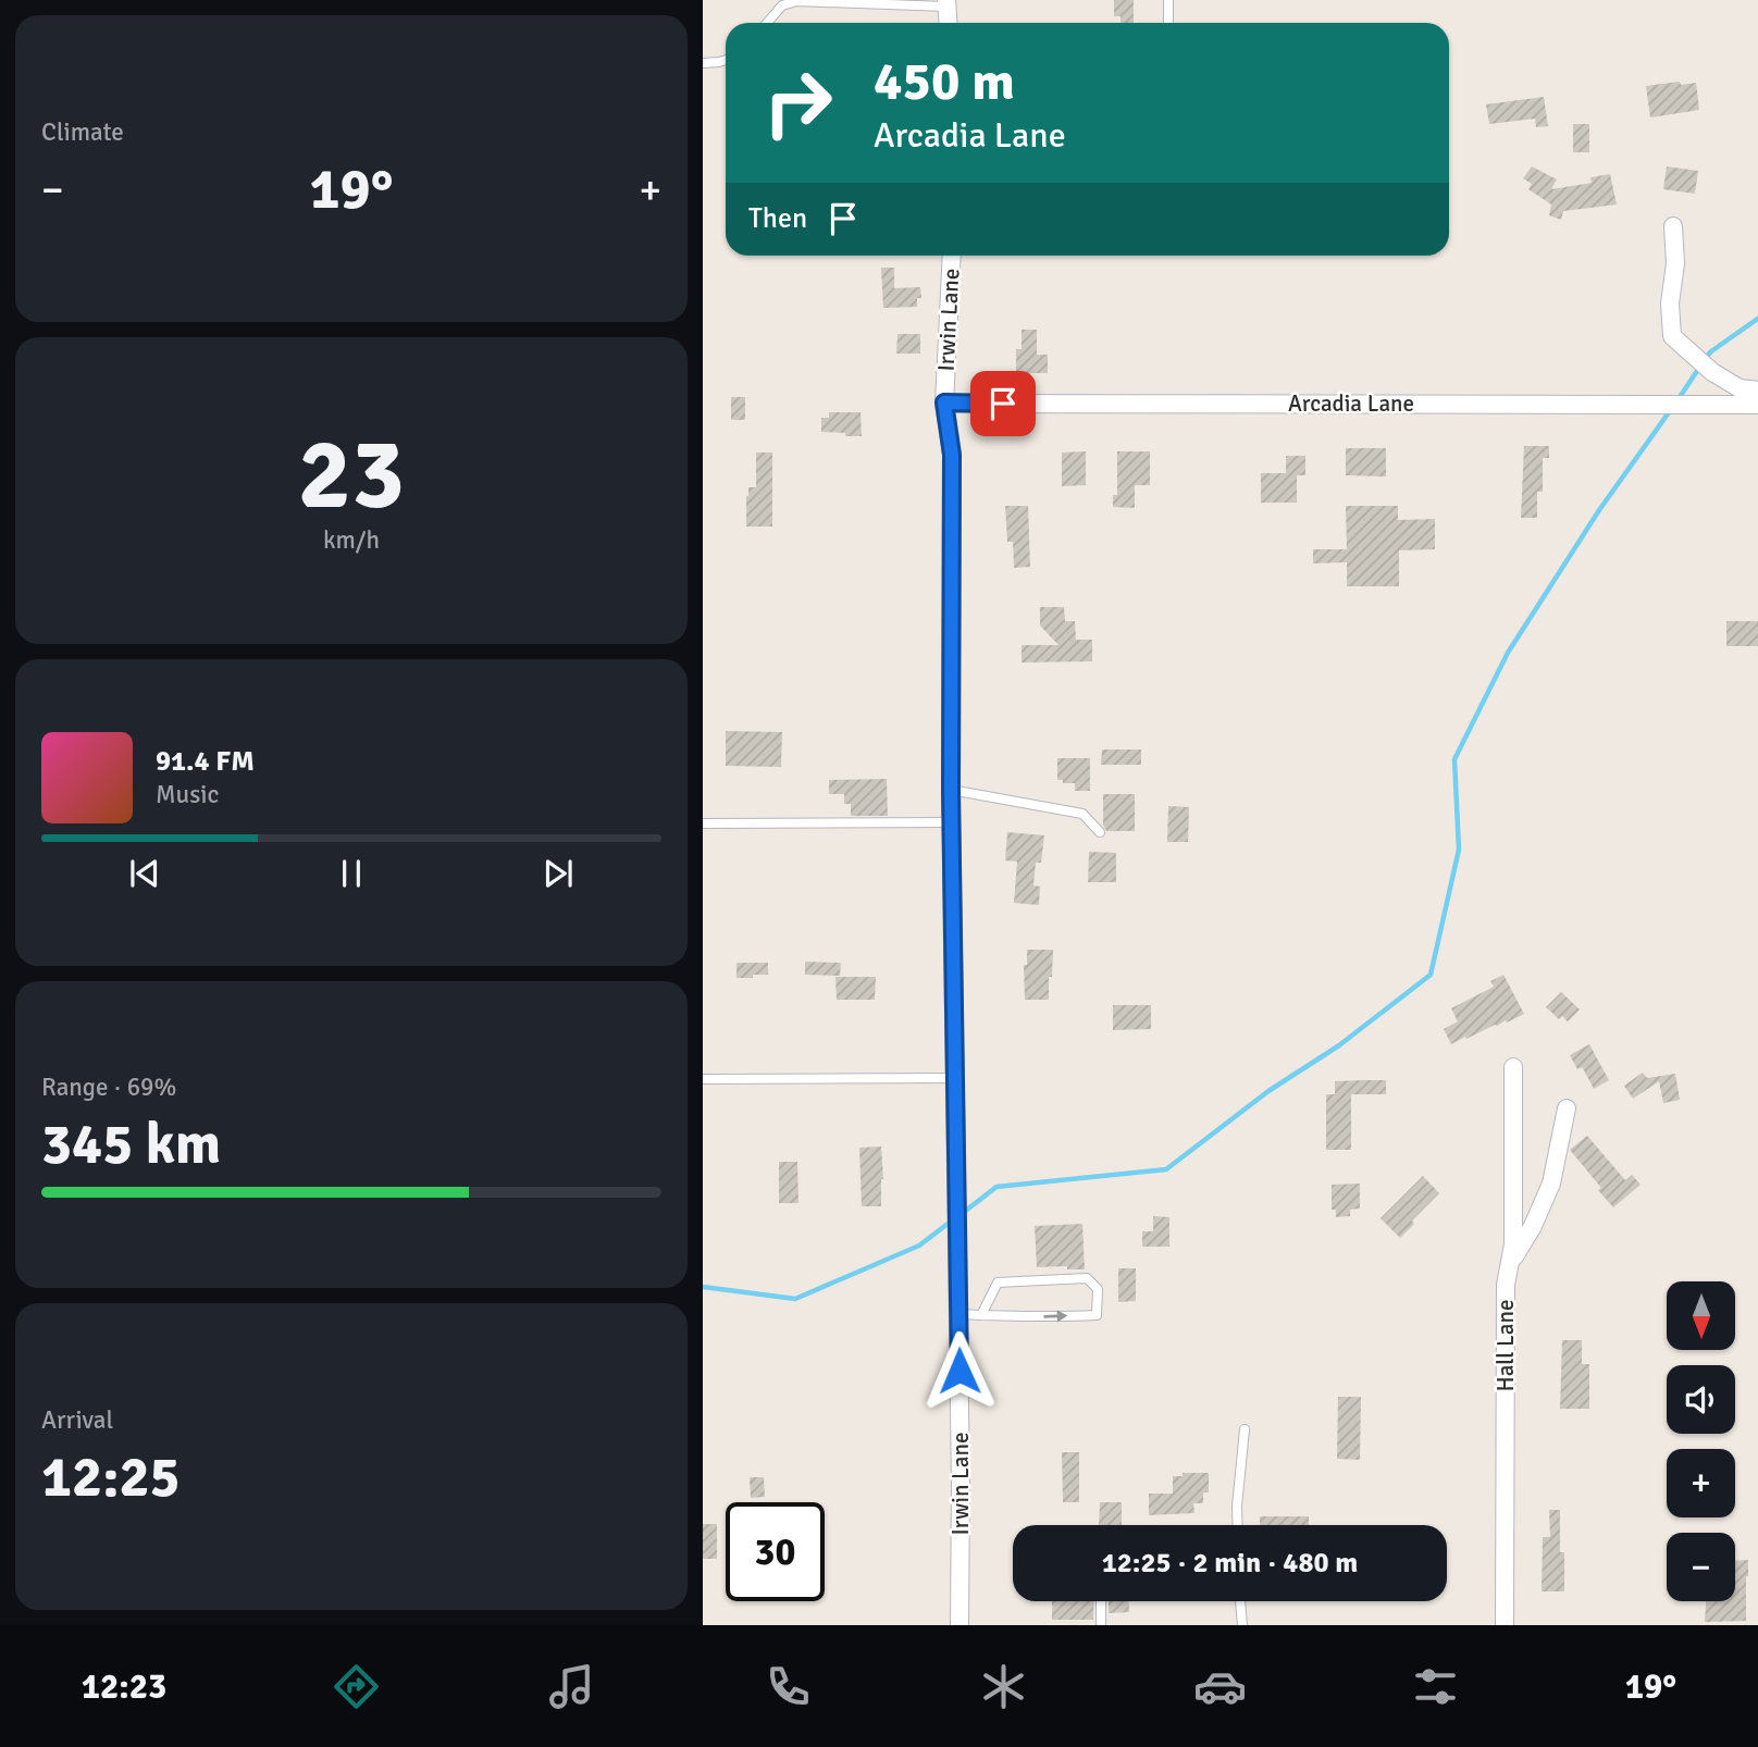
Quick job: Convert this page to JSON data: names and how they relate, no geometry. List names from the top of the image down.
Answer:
{
  "streets": {
    "street": ["Irwin Lane", "Arcadia Lane", "Hall Lane"]
  },
  "crossings": [
    ["Irwin Lane", "Arcadia Lane"]
  ],
  "north": "bottom",
  "page": {
    "tile": [
      "Climate",
      ["23", "km/h"],
      ["Range · 69%", "345 km"],
      ["Arrival", "12:25"]
    ],
    "turn": ["450 m", "Arcadia Lane"],
    "heat": ["−", "19°", "+"],
    "then": "Then",
    "song": ["91.4 FM", "Music"],
    "map_buttons": ["+", "−"],
    "limit": "30",
    "trip": "12:25 · 2 min · 480 m",
    "tabs": ["12:23", "19°"]
  }
}
